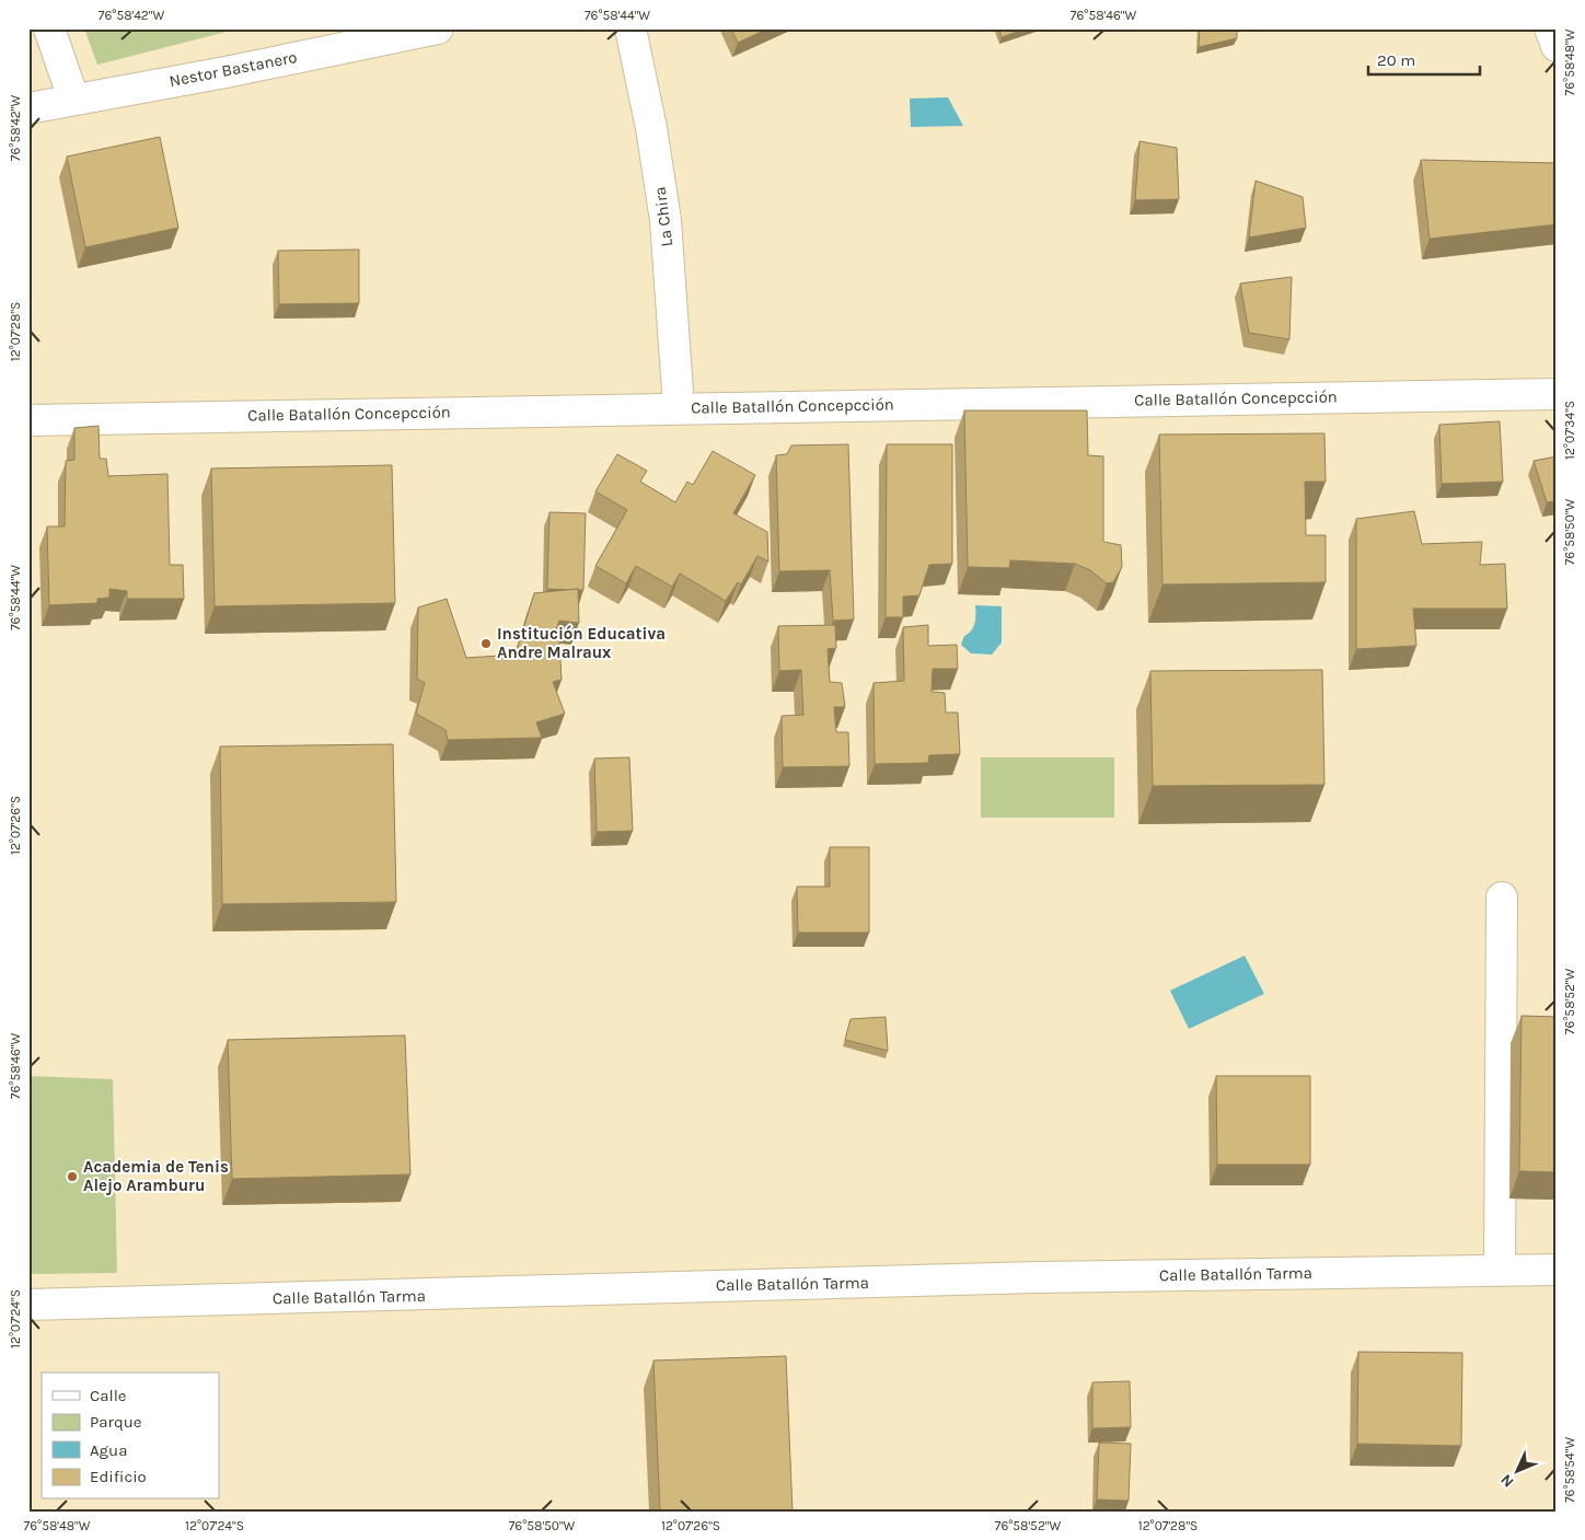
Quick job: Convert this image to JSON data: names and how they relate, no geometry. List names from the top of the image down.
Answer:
{
  "streets": {
    "street": [
      "Nestor Bastanero",
      "La Chira",
      "Calle Batallón Concepcción",
      "Calle Batallón Tarma"
    ]
  },
  "crossings": [
    ["La Chira", "Calle Batallón Concepcción"]
  ],
  "places": ["Institución Educativa Andre Malraux", "Academia de Tenis Alejo Aramburu"],
  "legend": [
    "Calle",
    "Parque",
    "Agua",
    "Edificio"
  ],
  "scale_bar": "20 m",
  "north": "bottom left",
  "coordinates": [
    "76°58'42\"W",
    "76°58'44\"W",
    "76°58'46\"W",
    "76°58'48\"W",
    "12°07'28\"S",
    "12°07'34\"S",
    "76°58'50\"W",
    "12°07'26\"S",
    "76°58'52\"W",
    "12°07'24\"S",
    "76°58'54\"W"
  ]
}
